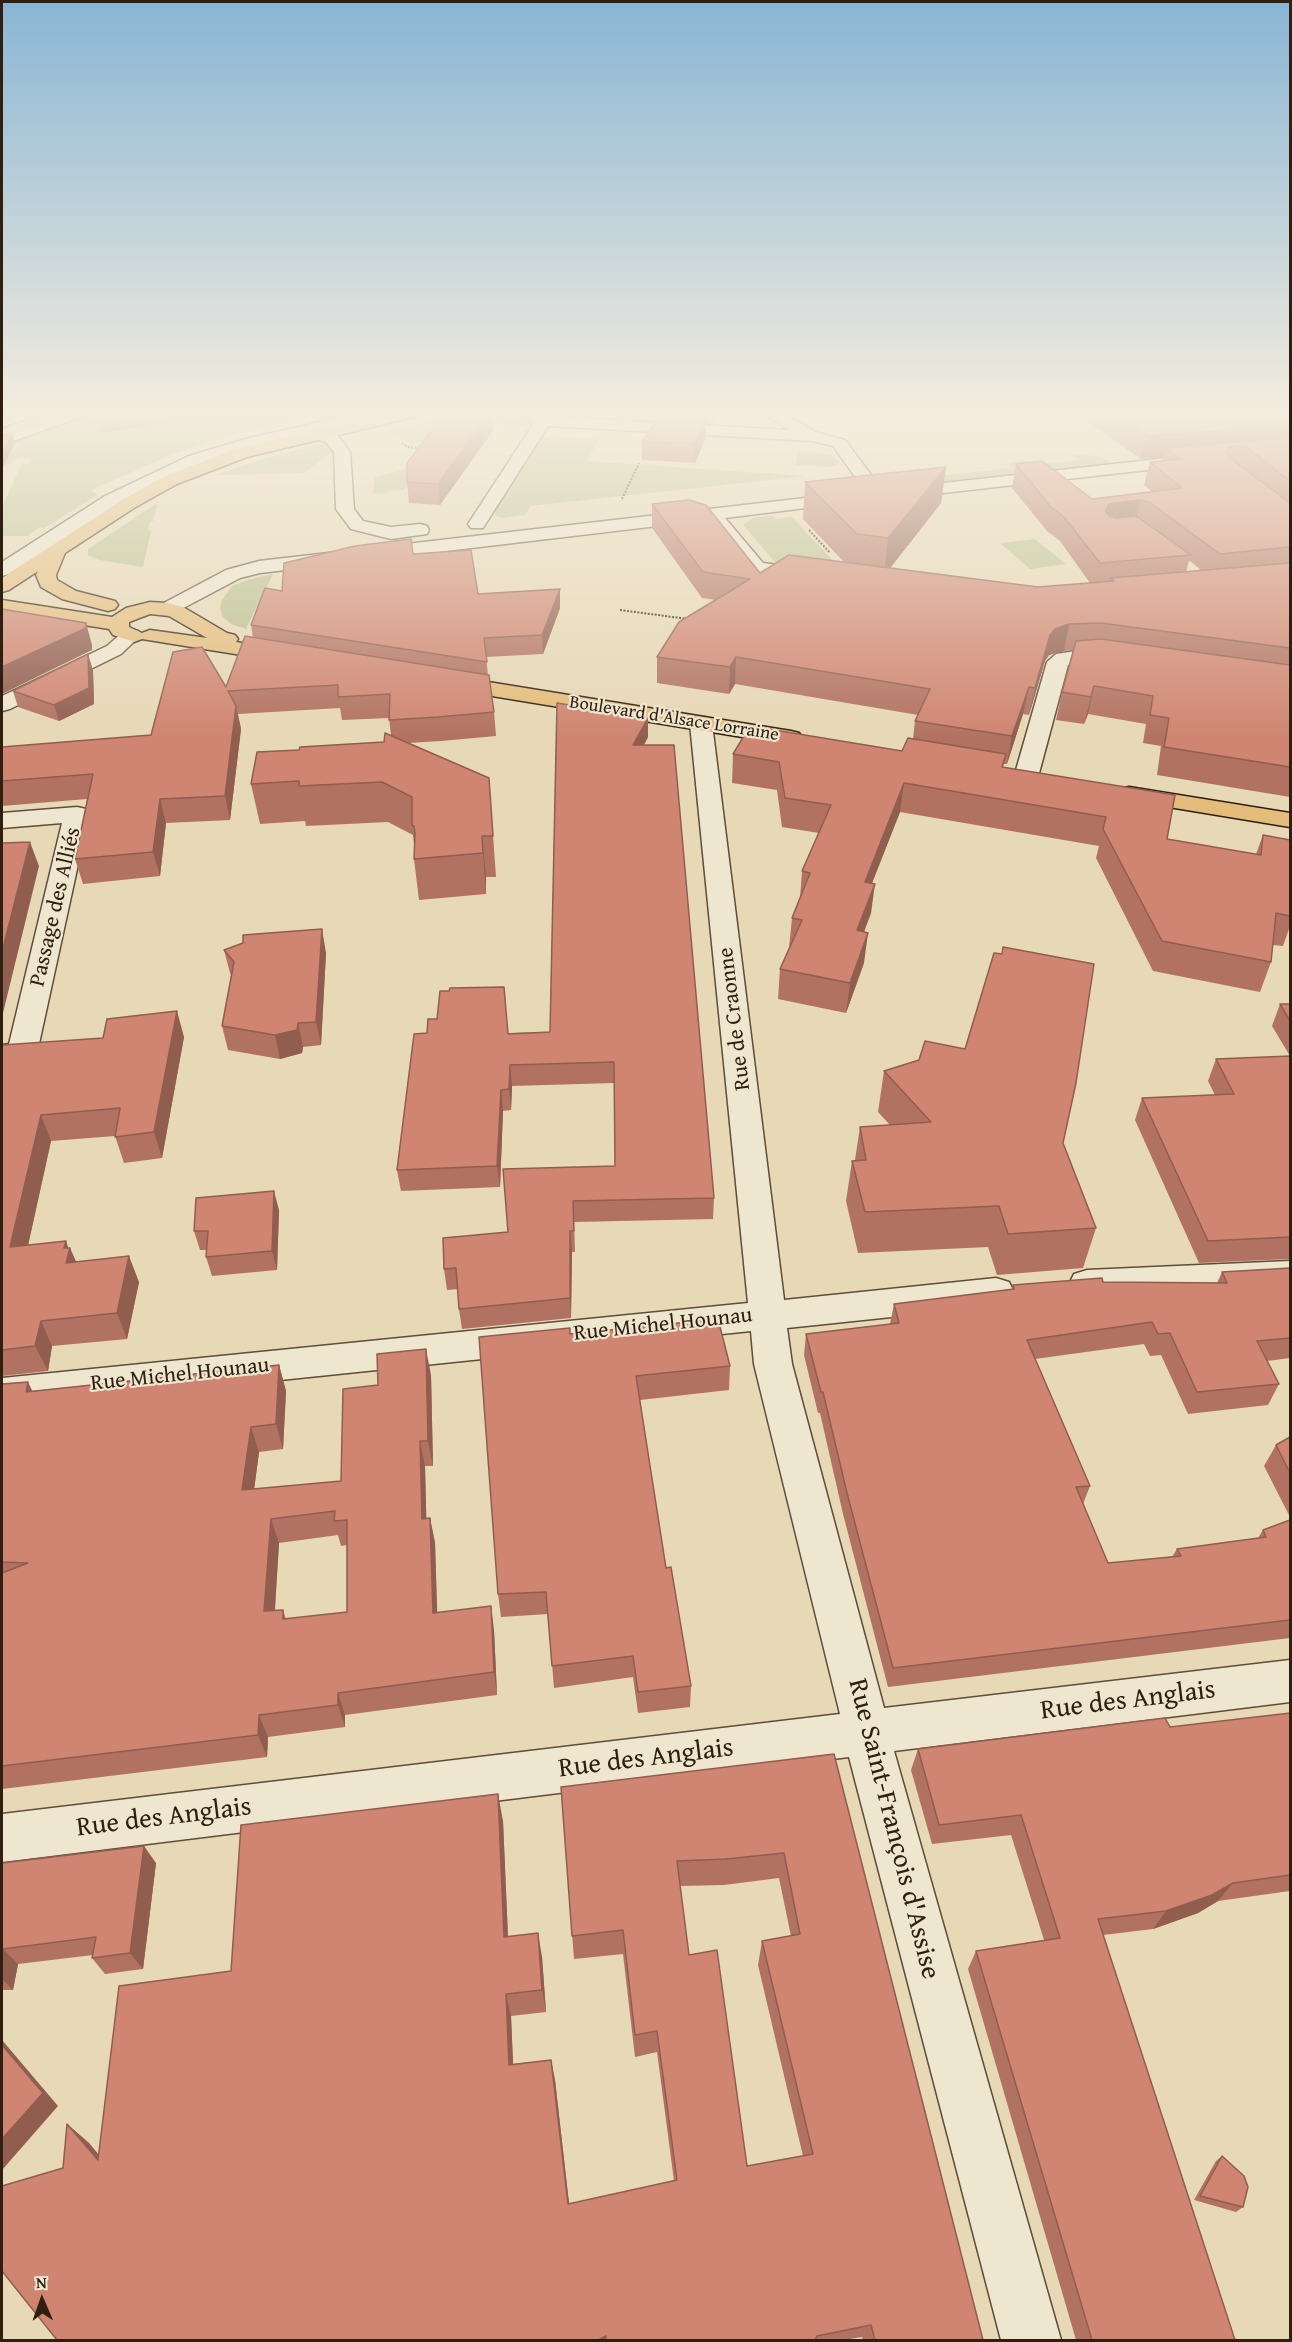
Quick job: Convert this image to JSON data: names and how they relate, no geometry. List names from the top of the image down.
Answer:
{
  "streets": {
    "main road": ["Boulevard d'Alsace Lorraine"],
    "street": [
      "Passage des Alliés",
      "Rue de Craonne",
      "Rue Michel Hounau",
      "Rue des Anglais",
      "Rue Saint-François d'Assise"
    ]
  },
  "crossings": [
    ["Boulevard d'Alsace Lorraine", "Rue de Craonne"],
    ["Rue de Craonne", "Rue Michel Hounau"],
    ["Rue de Craonne", "Rue Saint-François d'Assise"],
    ["Rue Michel Hounau", "Rue Saint-François d'Assise"],
    ["Rue des Anglais", "Rue Saint-François d'Assise"]
  ],
  "north": "top"
}
